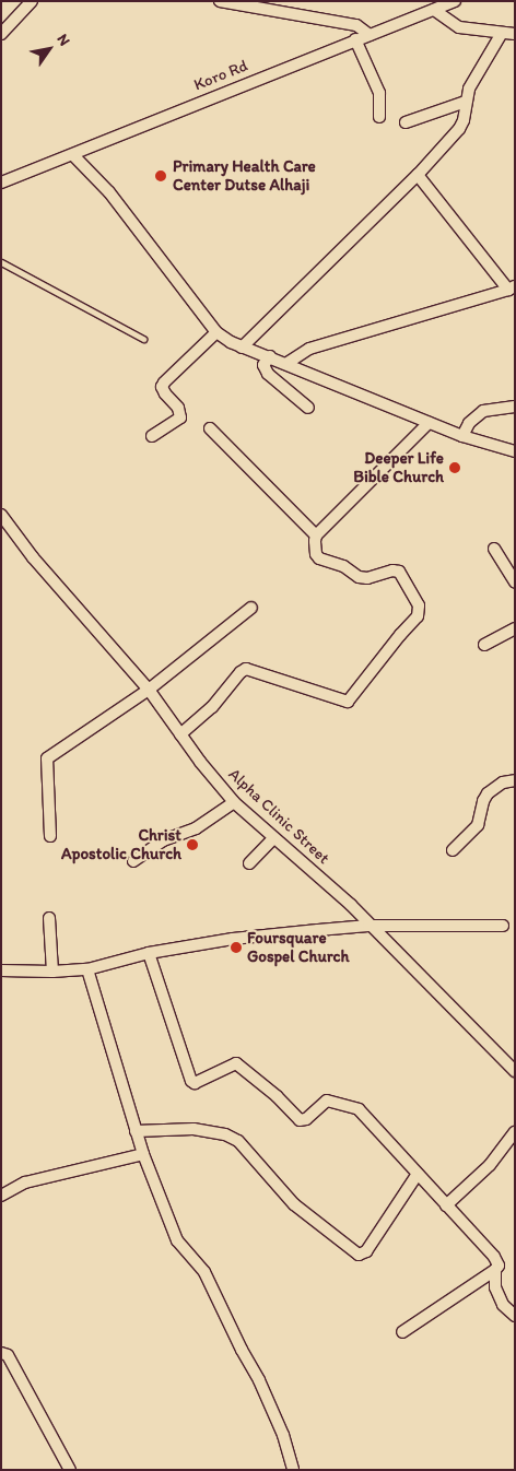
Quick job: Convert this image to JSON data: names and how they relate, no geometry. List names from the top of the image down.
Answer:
{
  "streets": {
    "street": ["Koro Rd", "Alpha Clinic Street"]
  },
  "places": [
    "Primary Health Care Center Dutse Alhaji",
    "Deeper Life Bible Church",
    "Christ Apostolic Church",
    "Foursquare Gospel Church"
  ],
  "north": "top right"
}
